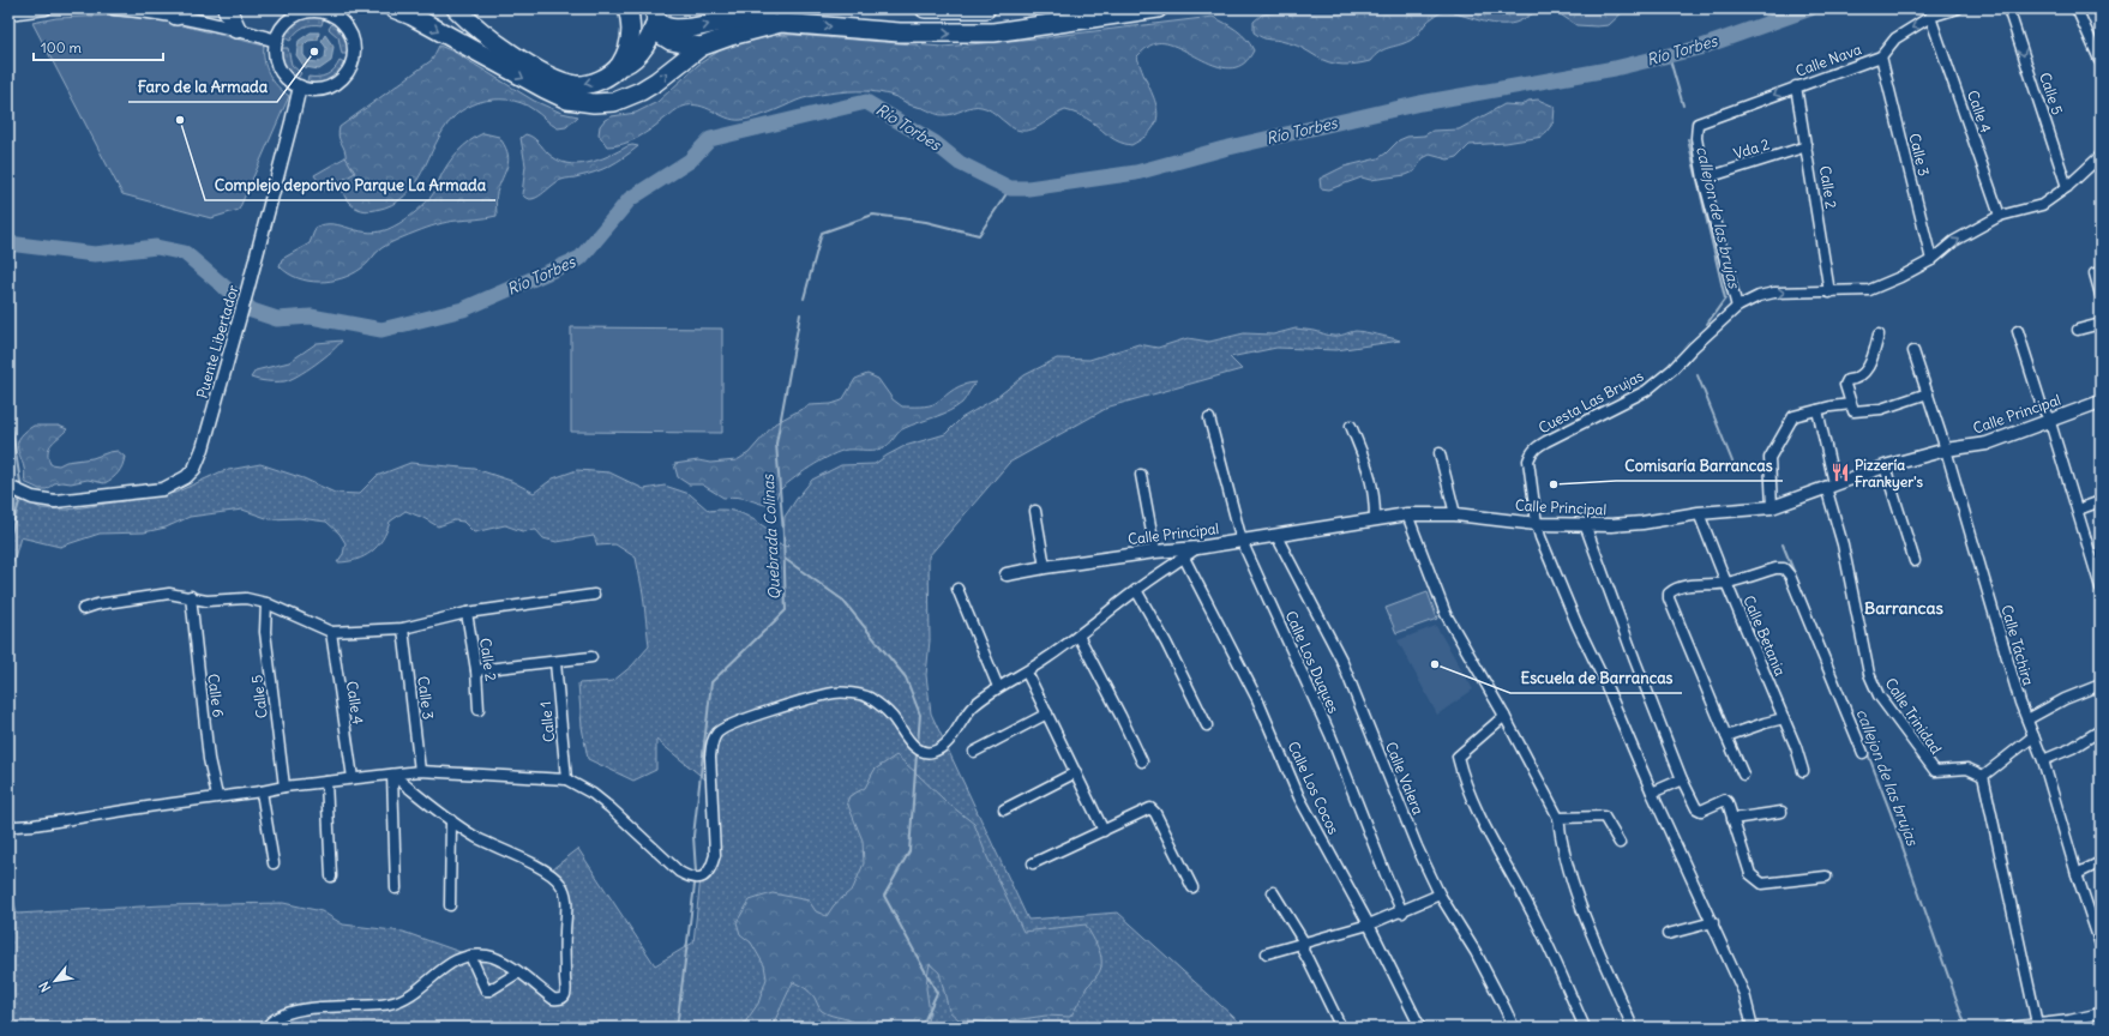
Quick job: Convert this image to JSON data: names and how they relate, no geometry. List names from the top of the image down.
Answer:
{
  "streets": {
    "street": [
      "Calle Nava",
      "Calle 5",
      "Calle 4",
      "Vda 2",
      "Calle 3",
      "Calle 2",
      "Puente Libertador",
      "Cuesta Las Brujas",
      "Calle Principal",
      "Calle Betania",
      "Calle Táchira",
      "Calle Los Duques",
      "Calle 6",
      "Calle Trinidad",
      "Calle 1",
      "Calle Valera",
      "Calle Los Cocos"
    ]
  },
  "crossings": [
    ["Calle Nava", "Calle 4"],
    ["Calle Nava", "Vda 2"],
    ["Calle Nava", "Calle 3"],
    ["Calle Nava", "Calle 2"],
    ["Calle 5", "Cuesta Las Brujas"],
    ["Calle 4", "Cuesta Las Brujas"],
    ["Vda 2", "Calle 2"],
    ["Calle 3", "Cuesta Las Brujas"],
    ["Calle 2", "Cuesta Las Brujas"],
    ["Cuesta Las Brujas", "Calle Principal"],
    ["Calle Principal", "Calle Betania"],
    ["Calle Principal", "Calle Táchira"],
    ["Calle Principal", "Calle Los Duques"],
    ["Calle Principal", "Calle Trinidad"],
    ["Calle Principal", "Calle Valera"]
  ],
  "one_way": ["Calle Nava"],
  "districts": ["Barrancas"],
  "water": ["Río Torbes", "callejon de las brujas", "Quebrada Colinas"],
  "places": {
    "other": [
      "Faro de la Armada",
      "Complejo deportivo Parque La Armada",
      "Comisaría Barrancas",
      "Escuela de Barrancas"
    ],
    "restaurant": ["Pizzería Frankyer's"]
  },
  "scale_bar": "100 m",
  "north": "bottom left"
}
